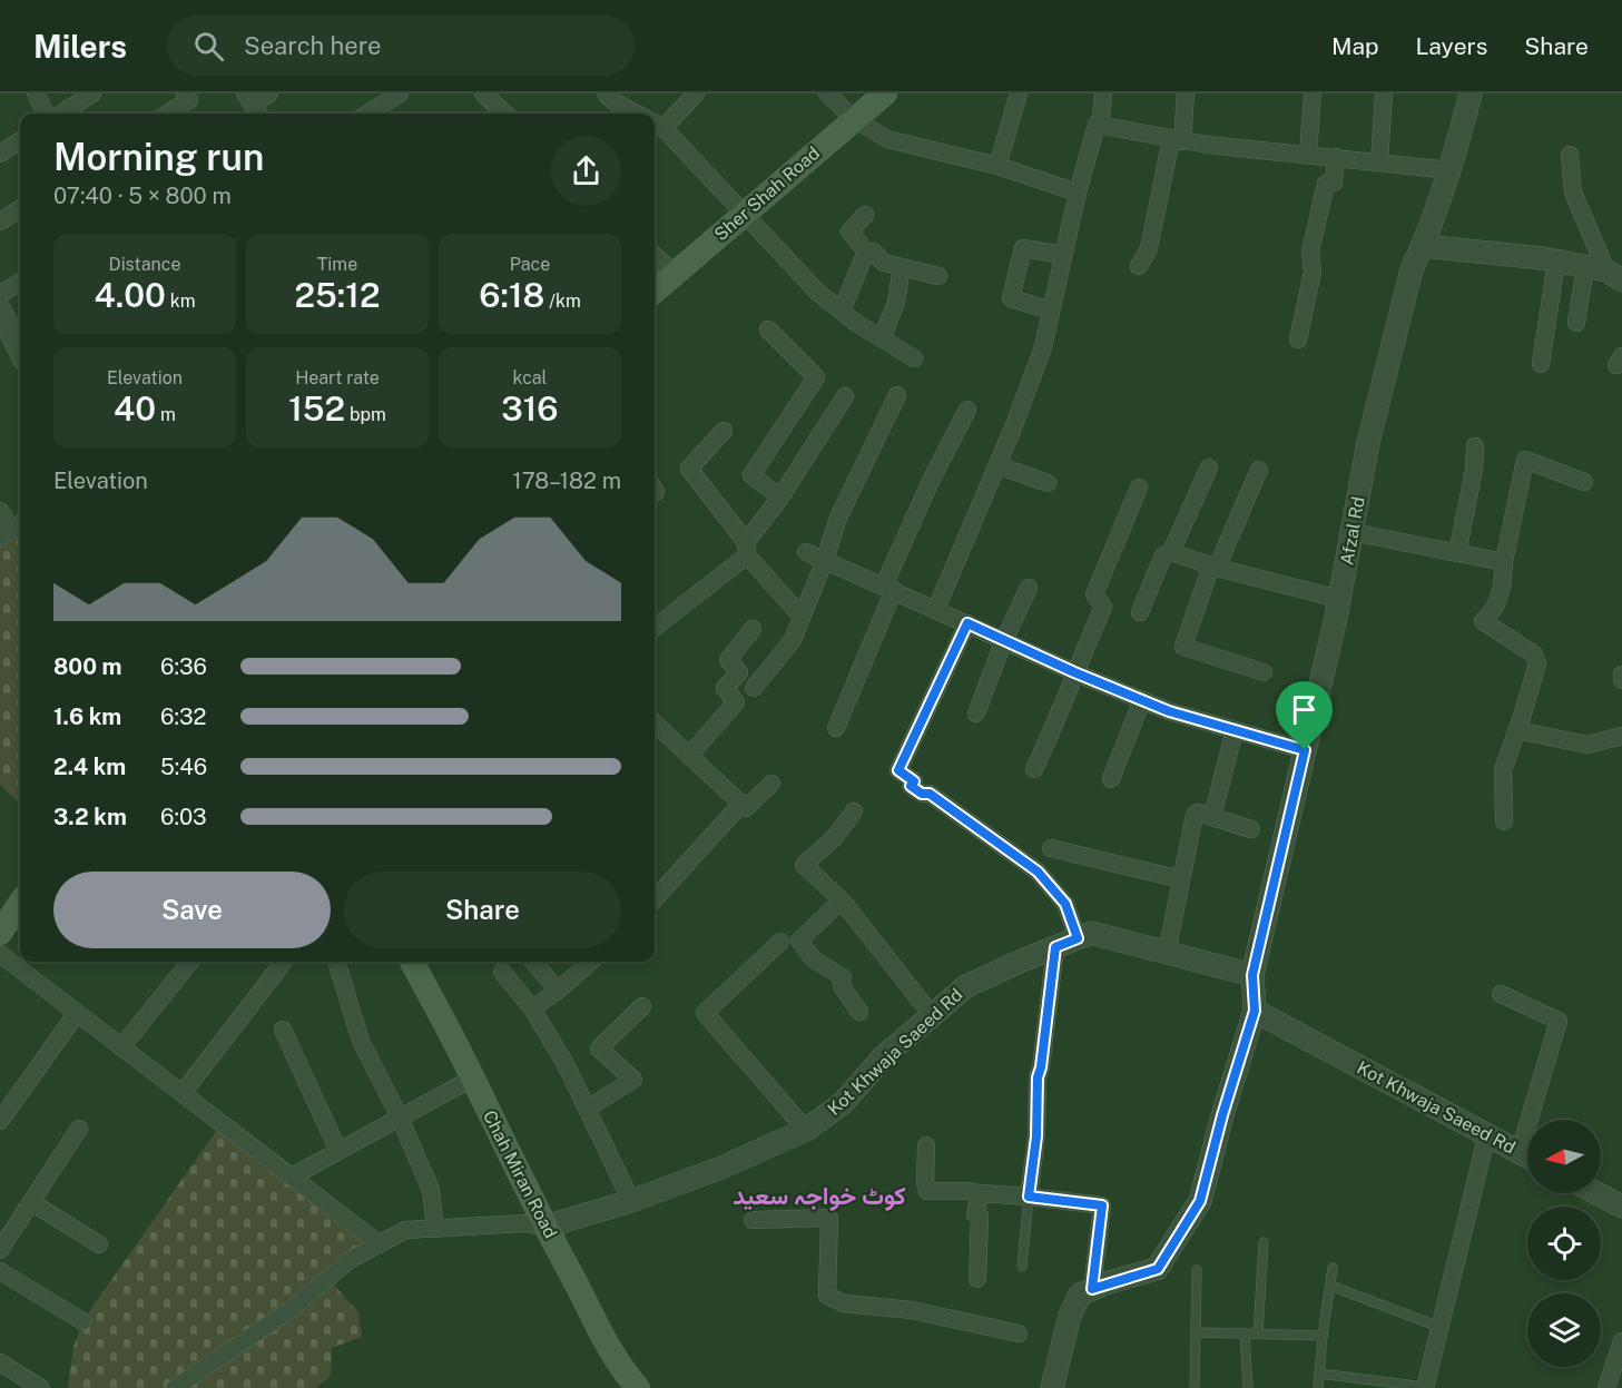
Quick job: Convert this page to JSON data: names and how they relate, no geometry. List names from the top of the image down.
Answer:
{
  "streets": {
    "main road": ["Sher Shah Road", "Chah Miran Road"],
    "street": ["Afzal Rd", "Kot Khwaja Saeed Rd"]
  },
  "crossings": [
    ["Afzal Rd", "Kot Khwaja Saeed Rd"],
    ["Kot Khwaja Saeed Rd", "Chah Miran Road"]
  ],
  "districts": ["کوٹ خواجہ سعید"],
  "north": "left",
  "page": {
    "header": "Milers",
    "search": "Search here",
    "nav": ["Map", "Layers", "Share"],
    "heading": ["Morning run", "07:40 · 5 × 800 m"],
    "stats": [
      ["Distance", "4.00 km"],
      ["Time", "25:12"],
      ["Pace", "6:18 /km"],
      ["Elevation", "40 m"],
      ["Heart rate", "152 bpm"],
      ["kcal", "316"]
    ],
    "chart": ["Elevation", "178–182 m"],
    "list": [
      {
        "name": "800 m",
        "note": "6:36"
      },
      {
        "name": "1.6 km",
        "note": "6:32"
      },
      {
        "name": "2.4 km",
        "note": "5:46"
      },
      {
        "name": "3.2 km",
        "note": "6:03"
      }
    ],
    "buttons": ["Save", "Share"]
  }
}
